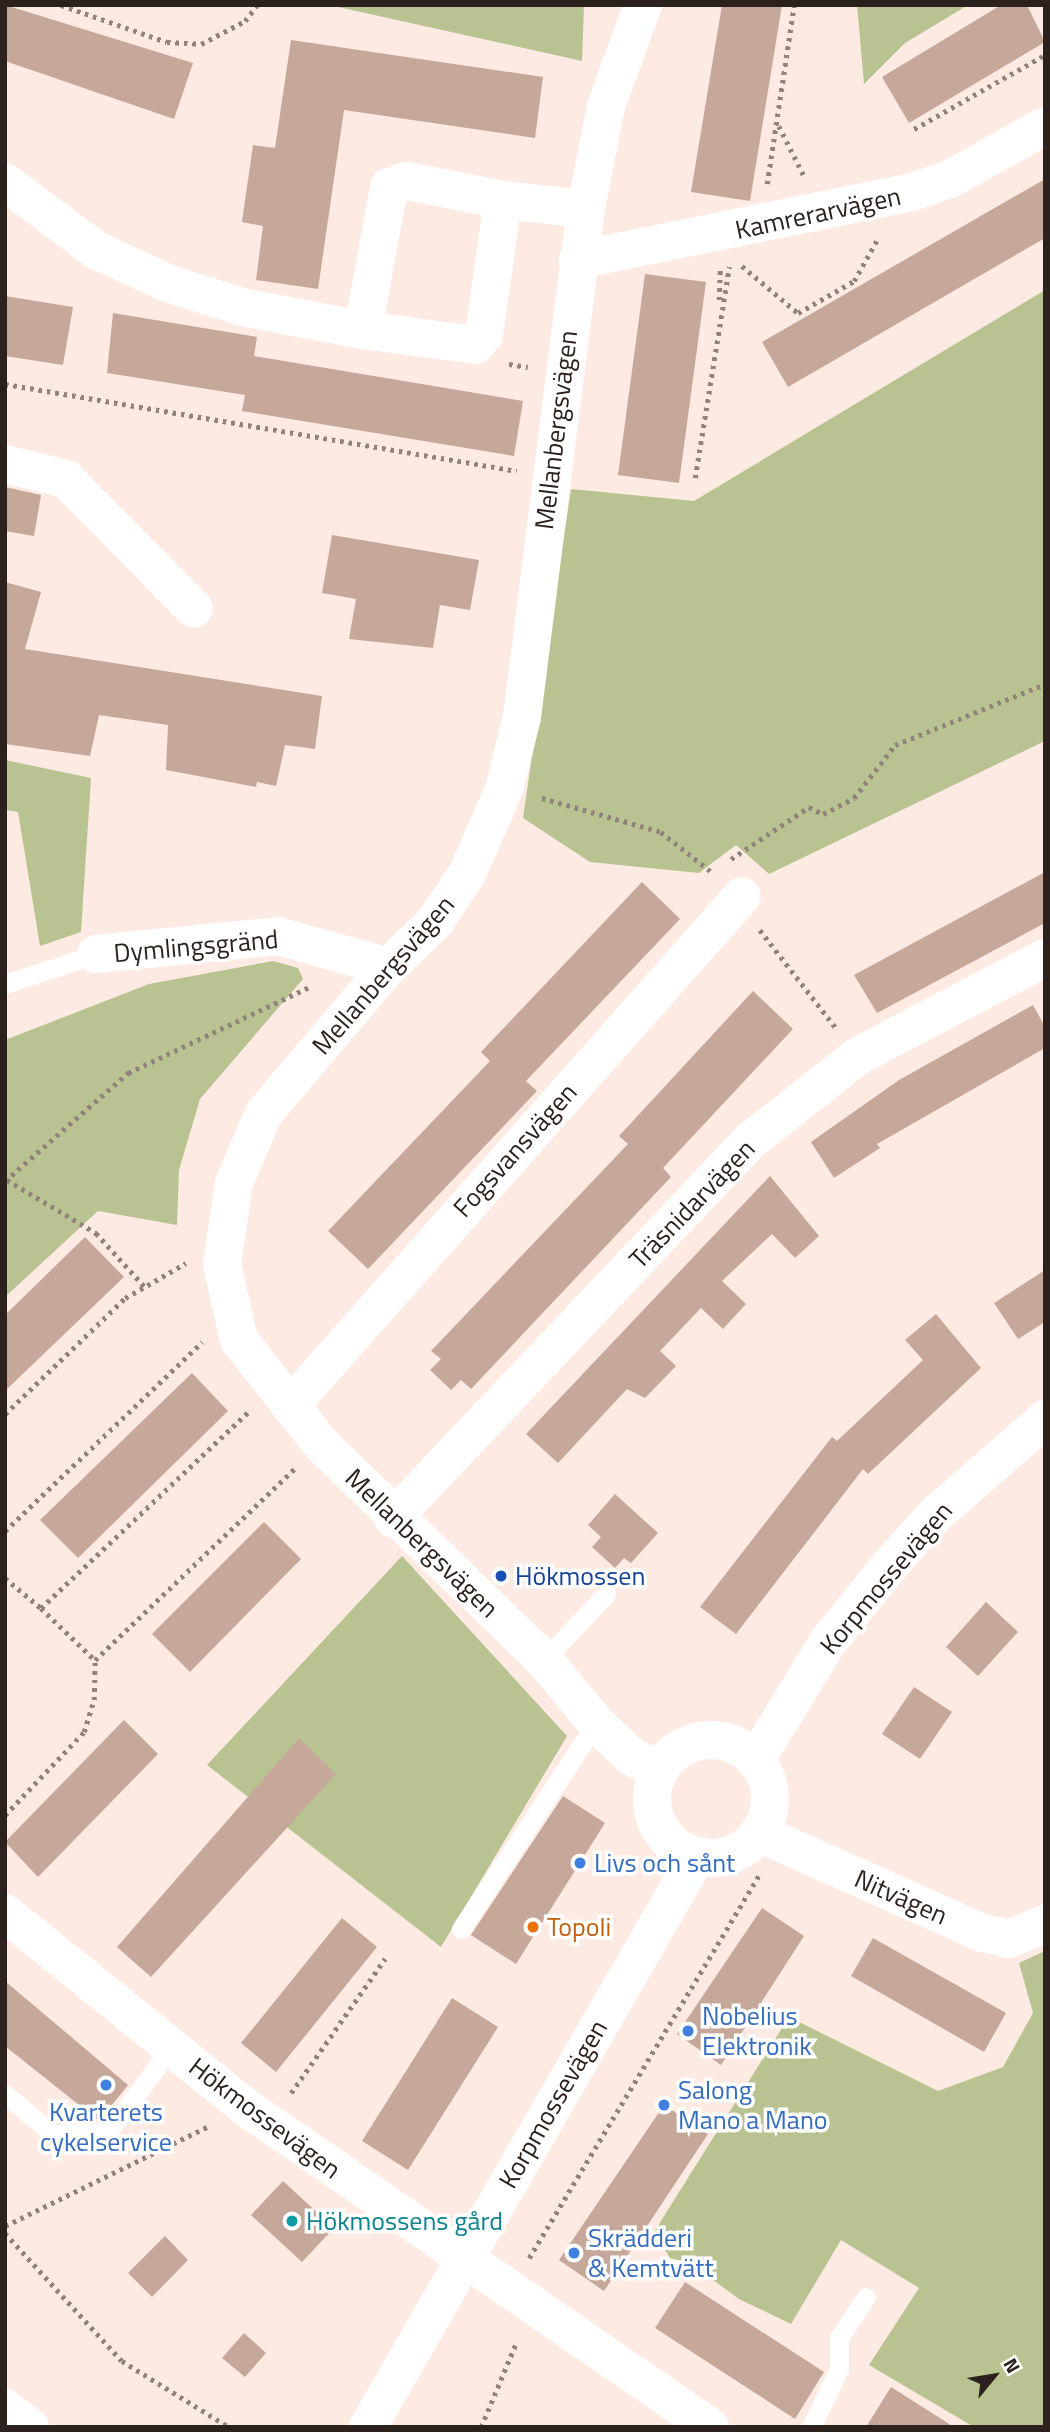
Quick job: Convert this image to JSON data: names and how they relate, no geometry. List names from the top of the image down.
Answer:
{
  "streets": {
    "main road": [
      "Kamrerarvägen",
      "Mellanbergsvägen",
      "Dymlingsgränd",
      "Fogsvansvägen",
      "Träsnidarvägen",
      "Korpmossevägen",
      "Nitvägen",
      "Hökmossevägen"
    ]
  },
  "crossings": [
    ["Kamrerarvägen", "Mellanbergsvägen"],
    ["Mellanbergsvägen", "Dymlingsgränd"],
    ["Mellanbergsvägen", "Fogsvansvägen"],
    ["Mellanbergsvägen", "Träsnidarvägen"],
    ["Mellanbergsvägen", "Korpmossevägen"],
    ["Mellanbergsvägen", "Nitvägen"],
    ["Korpmossevägen", "Nitvägen"],
    ["Korpmossevägen", "Hökmossevägen"]
  ],
  "places": [
    "Hökmossen",
    "Livs och sånt",
    "Topoli",
    "Nobelius Elektronik",
    "Kvarterets cykelservice",
    "Salong Mano a Mano",
    "Hökmossens gård",
    "Skrädderi & Kemtvätt"
  ],
  "north": "top right"
}
